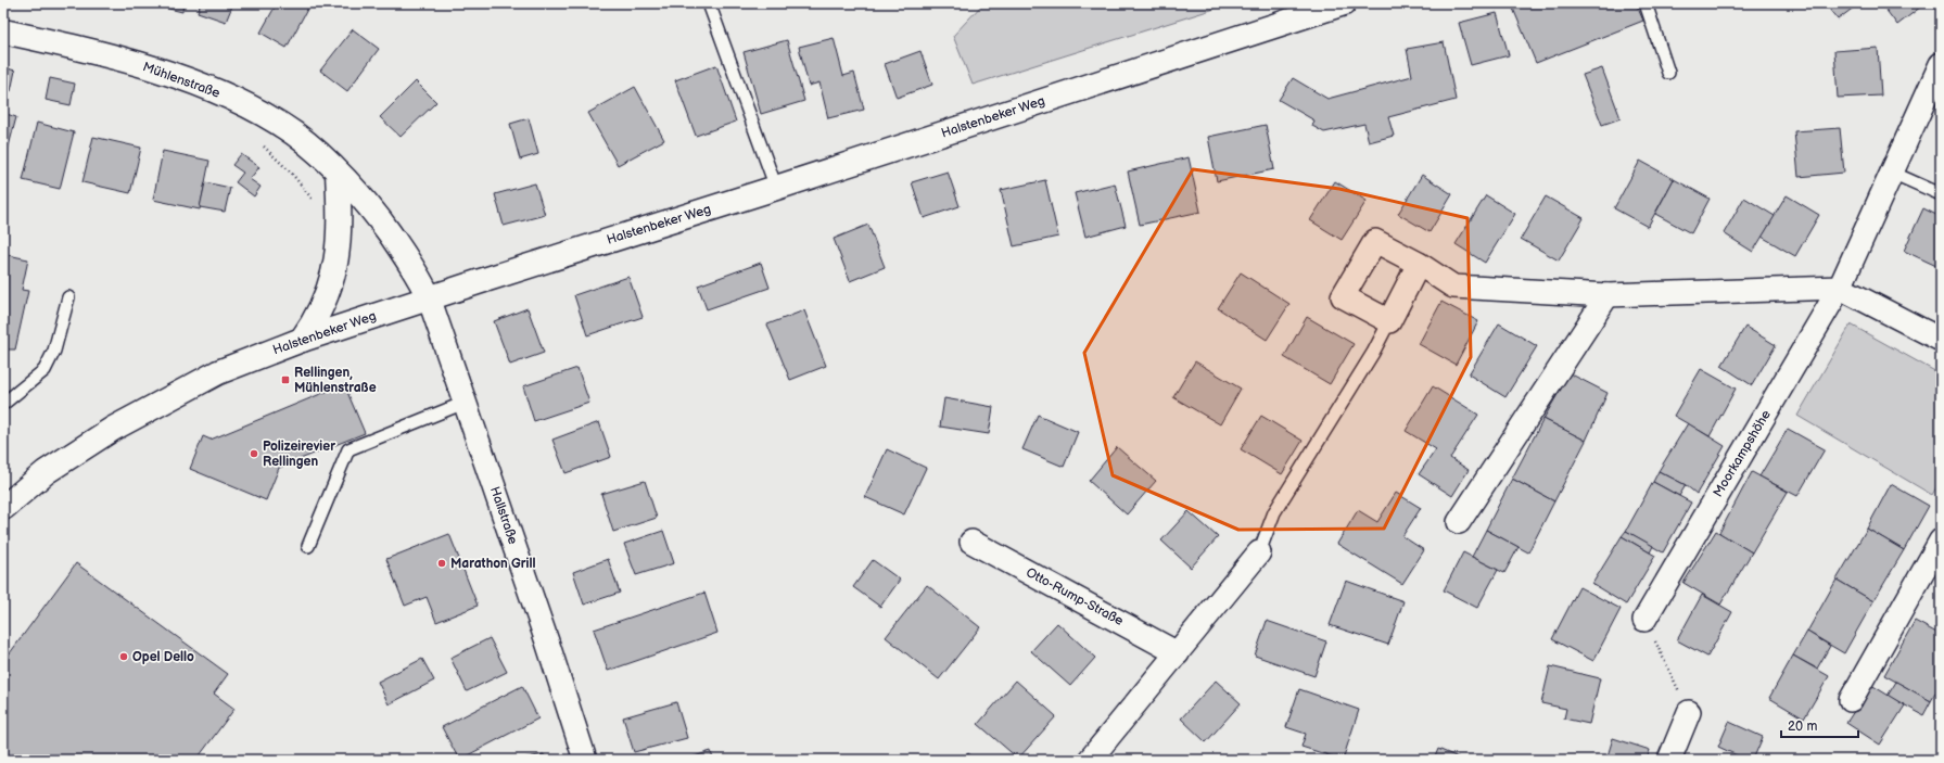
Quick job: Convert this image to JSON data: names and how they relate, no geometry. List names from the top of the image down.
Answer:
{
  "streets": {
    "main road": ["Mühlenstraße", "Halstenbeker Weg"],
    "street": ["Moorkampshöhe", "Hallstraße", "Otto-Rump-Straße"]
  },
  "crossings": [
    ["Mühlenstraße", "Halstenbeker Weg"],
    ["Mühlenstraße", "Hallstraße"],
    ["Halstenbeker Weg", "Hallstraße"]
  ],
  "places": {
    "transit": ["Rellingen, Mühlenstraße"],
    "other": ["Polizeirevier Rellingen", "Marathon Grill", "Opel Dello"]
  },
  "scale_bar": "20 m"
}
